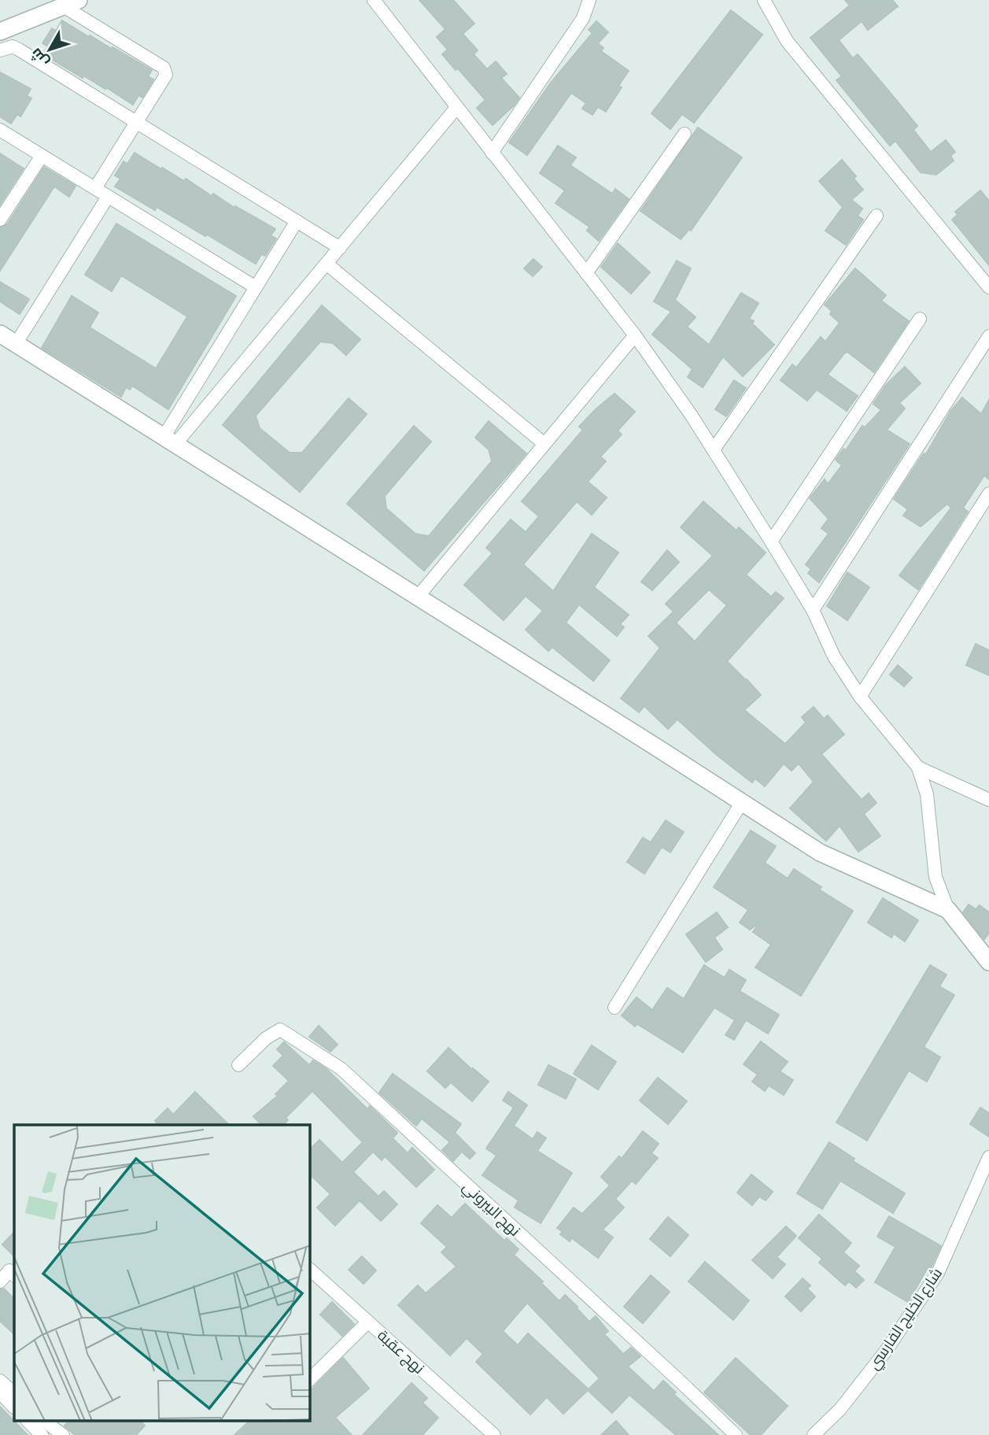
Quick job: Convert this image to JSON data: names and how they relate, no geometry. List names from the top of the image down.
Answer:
{
  "streets": {
    "street": ["نهج البيروني", "شارع الخليج الفارسي", "نهج عقبة"]
  },
  "north": "bottom left"
}
